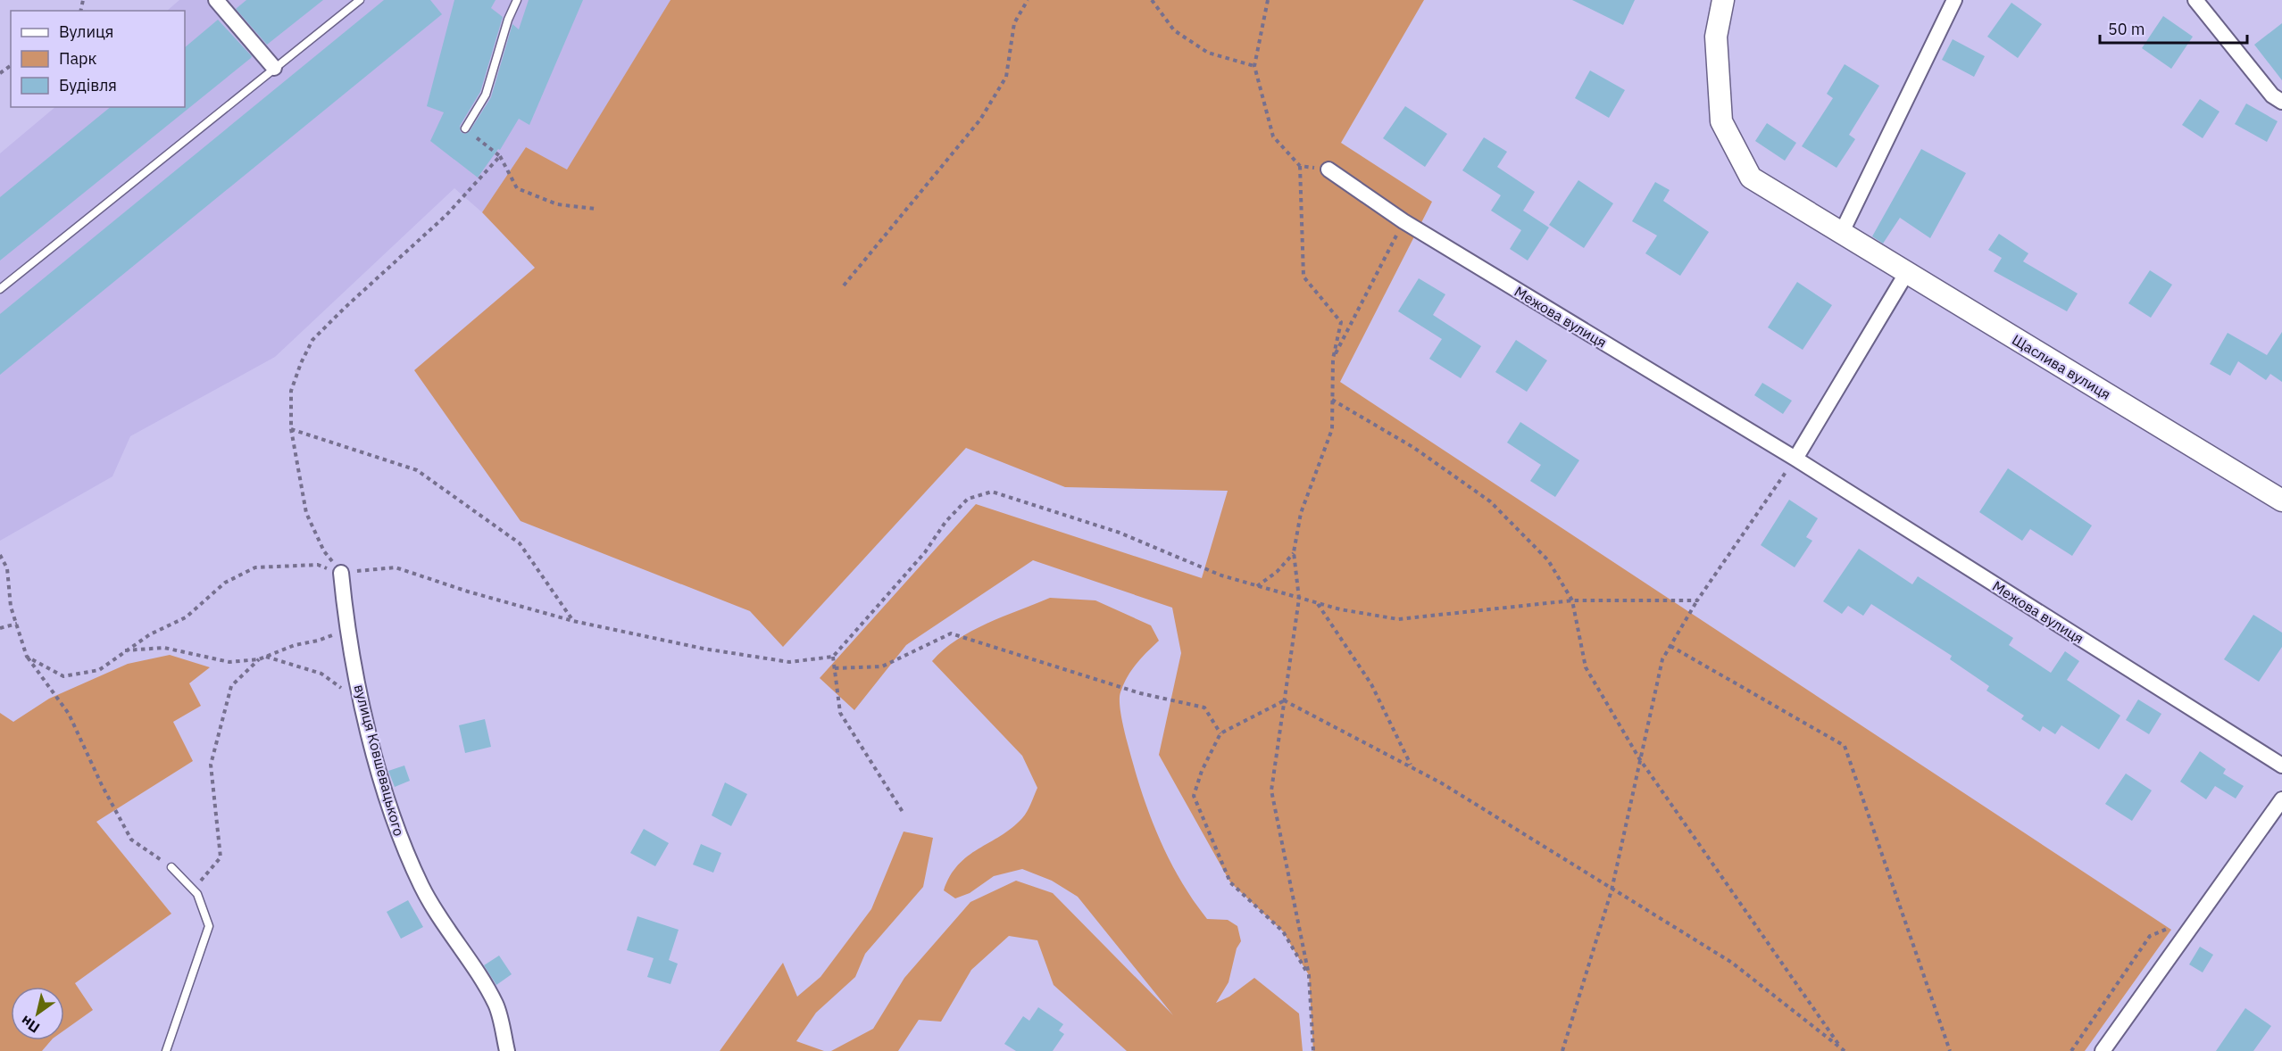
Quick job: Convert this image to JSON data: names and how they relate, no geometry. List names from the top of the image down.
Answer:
{
  "streets": {
    "street": ["Межова вулиця", "Щаслива вулиця", "вулиця Ковшевацького"]
  },
  "legend": ["Вулиця", "Парк", "Будівля"],
  "scale_bar": "50 m",
  "north": "bottom left"
}
